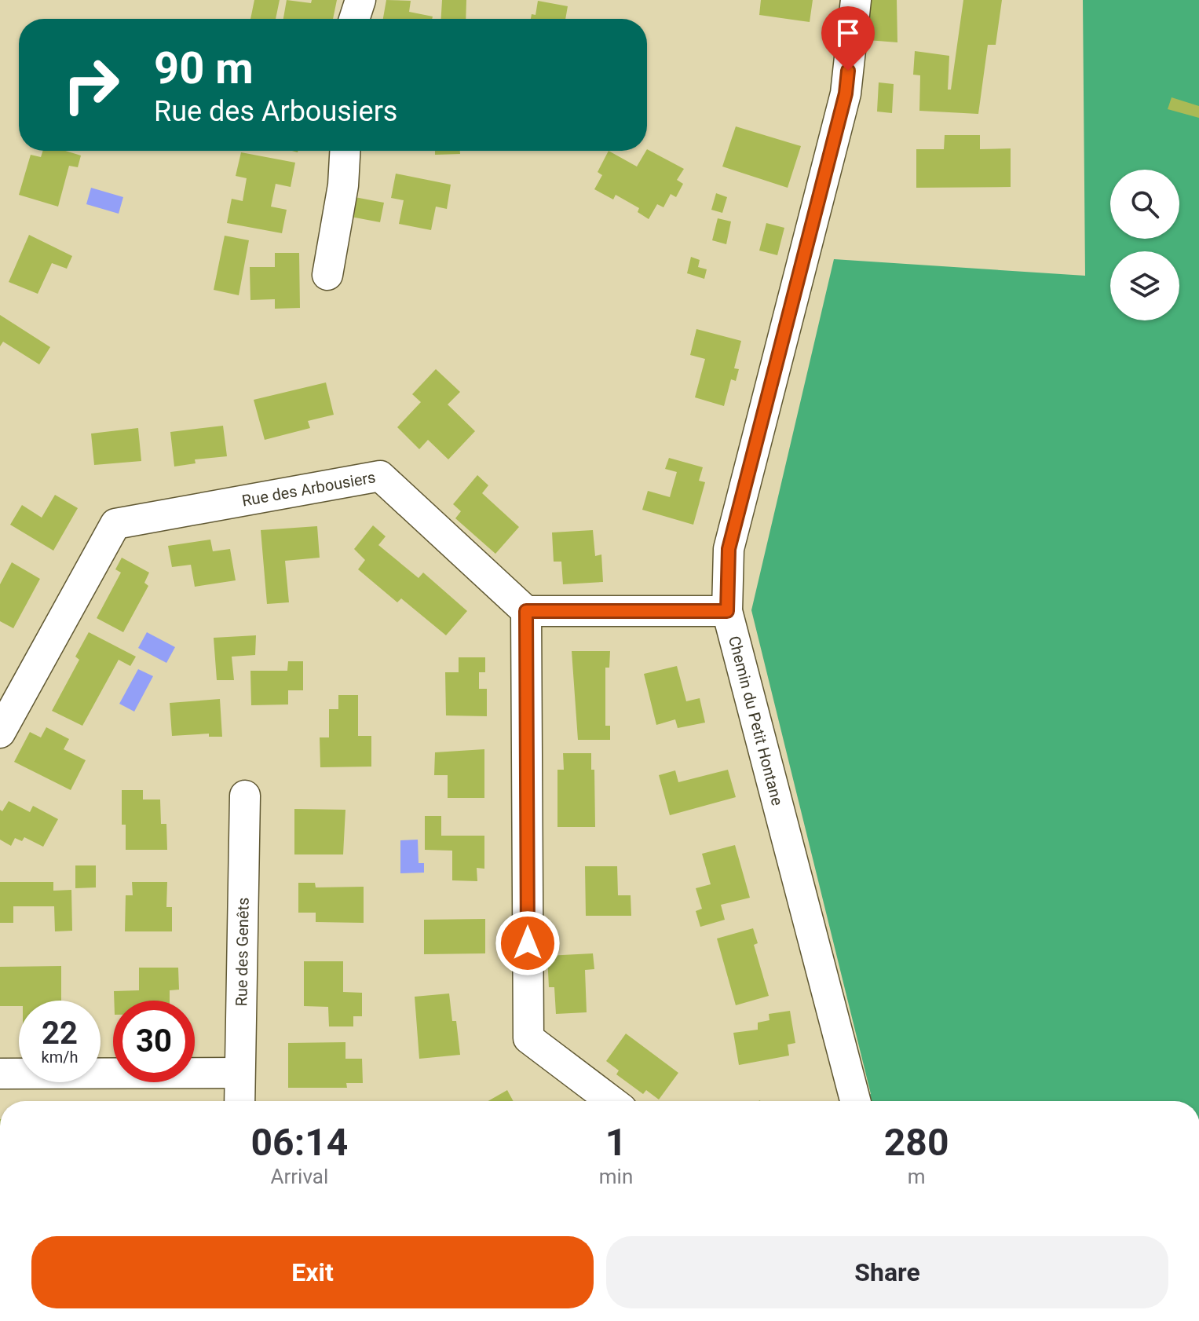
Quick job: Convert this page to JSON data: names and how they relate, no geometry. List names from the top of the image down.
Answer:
{
  "streets": {
    "street": ["Rue des Arbousiers", "Chemin du Petit Hontane", "Rue des Genêts"]
  },
  "page": {
    "turn": ["90 m", "Rue des Arbousiers"],
    "speed": "22 km/h",
    "limit": "30",
    "eta": [
      "06:14",
      "Arrival",
      "1",
      "min",
      "280",
      "m"
    ],
    "buttons": ["Exit", "Share"]
  }
}
